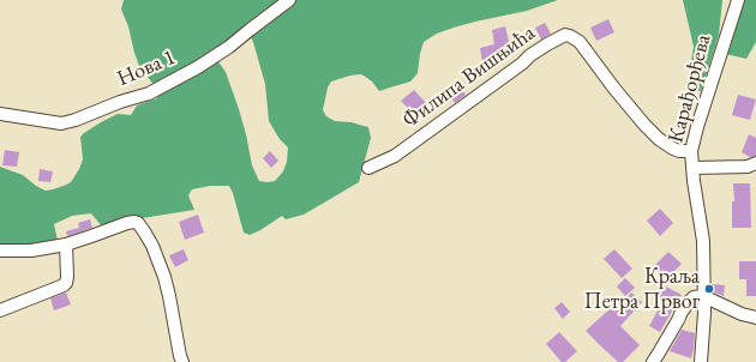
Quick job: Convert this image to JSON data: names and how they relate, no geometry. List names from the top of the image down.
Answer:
{
  "streets": {
    "street": ["Нова 1", "Филипа Вишњића", "Карађорђева"]
  },
  "crossings": [
    ["Филипа Вишњића", "Карађорђева"]
  ],
  "places": ["Краља Петра Првог"]
}
